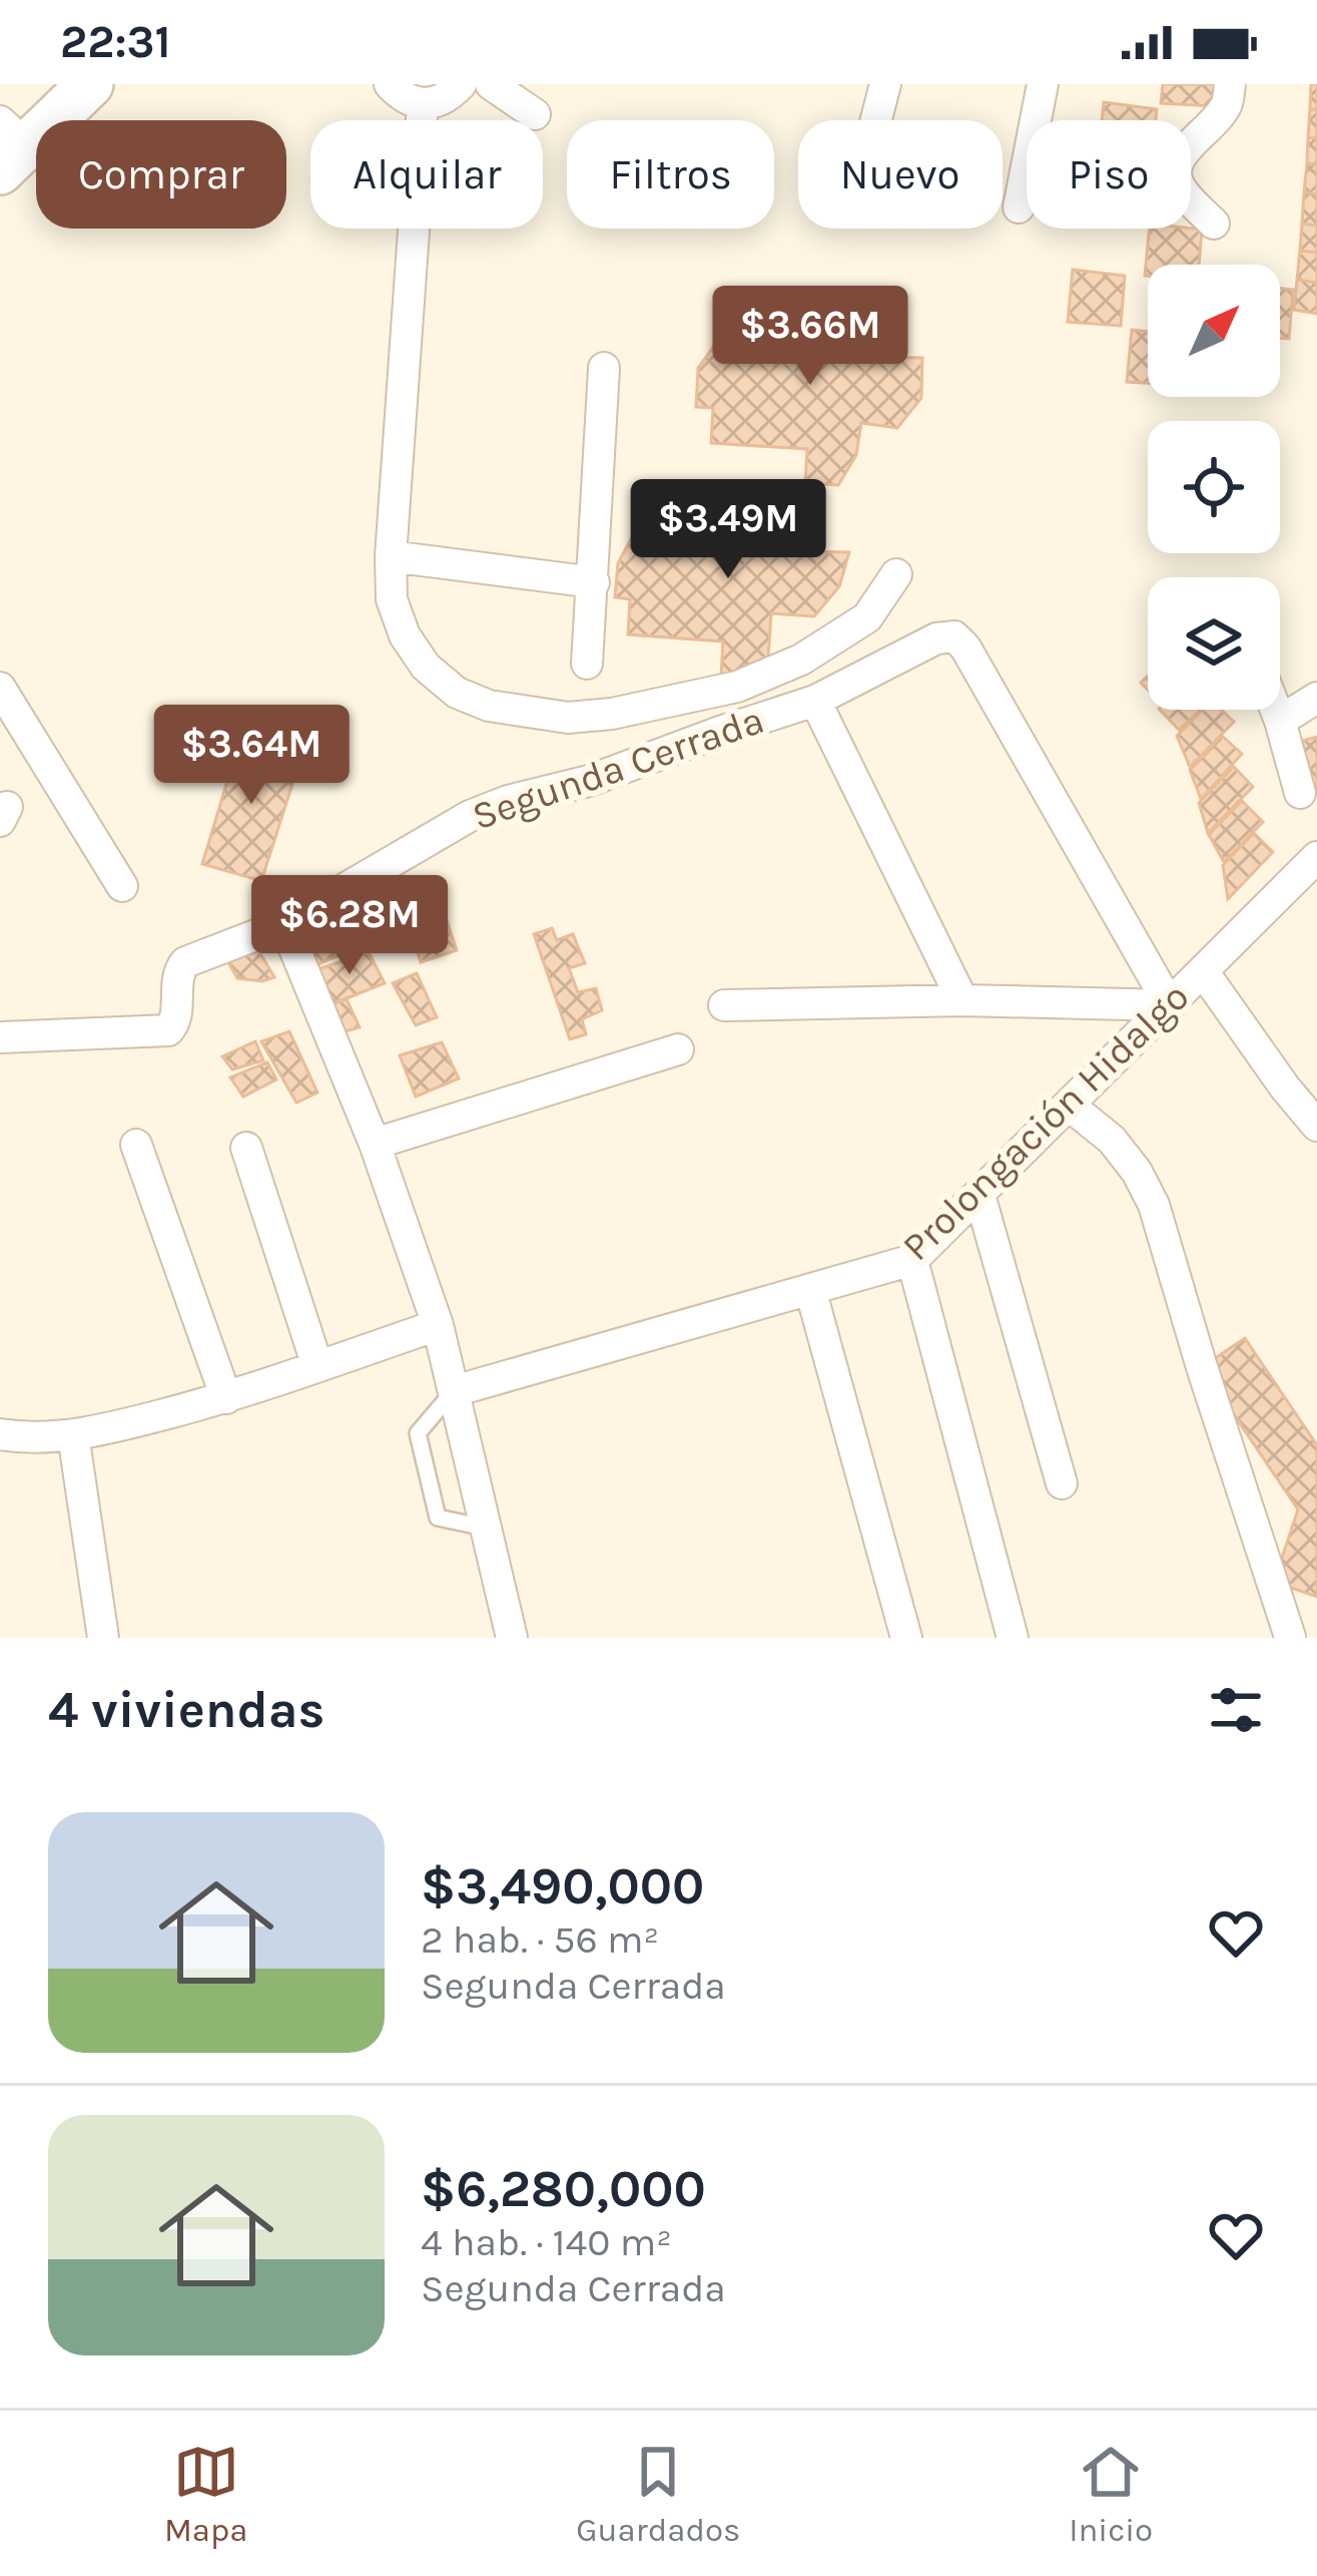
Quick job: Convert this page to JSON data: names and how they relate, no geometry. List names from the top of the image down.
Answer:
{
  "streets": {
    "street": ["Segunda Cerrada", "Prolongación Hidalgo"]
  },
  "crossings": [
    ["Segunda Cerrada", "Prolongación Hidalgo"]
  ],
  "north": "top right",
  "page": {
    "status": "22:31",
    "chip": [
      "Comprar",
      "Alquilar",
      "Filtros",
      "Nuevo",
      "Piso"
    ],
    "price": [
      "$3.66M",
      "$3.49M",
      "$3.64M",
      "$6.28M"
    ],
    "heading": "4 viviendas",
    "list": [
      {
        "name": "$3,490,000",
        "note": "2 hab. · 56 m² · Segunda Cerrada"
      },
      {
        "name": "$6,280,000",
        "note": "4 hab. · 140 m² · Segunda Cerrada"
      }
    ],
    "tabs": ["Mapa", "Guardados", "Inicio"]
  }
}
